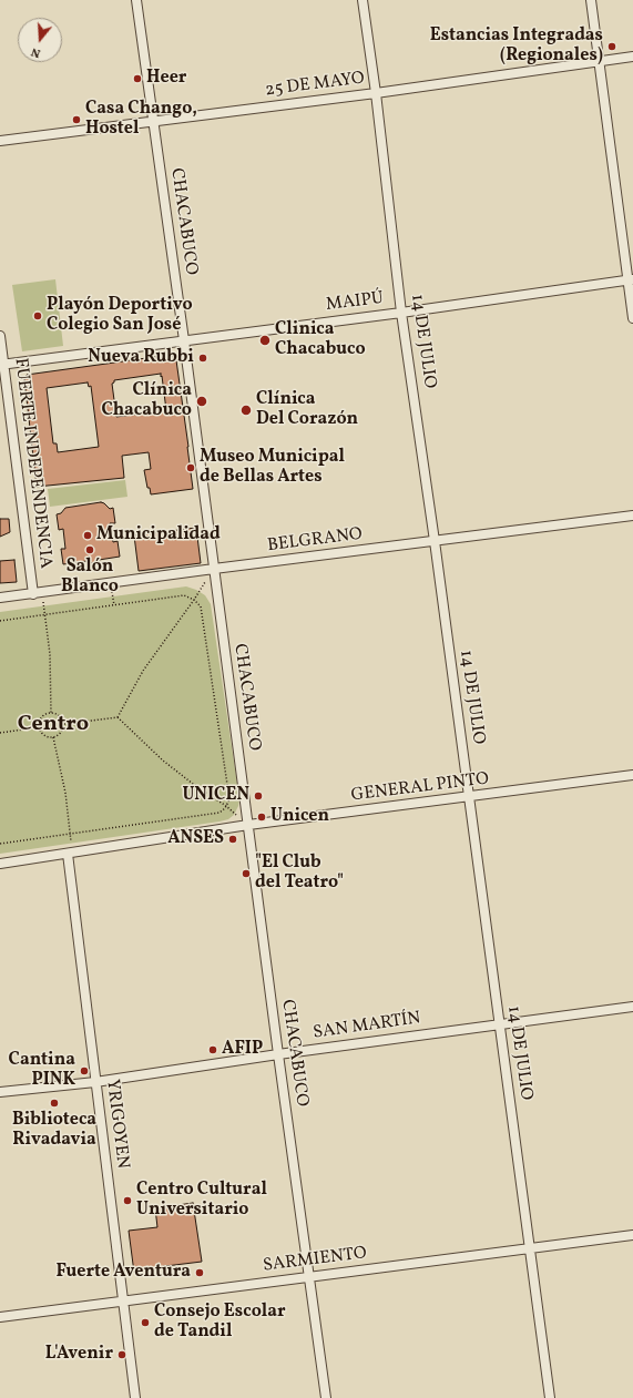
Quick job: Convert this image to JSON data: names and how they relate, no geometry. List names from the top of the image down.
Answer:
{
  "streets": {
    "street": [
      "25 DE MAYO",
      "CHACABUCO",
      "MAIPÚ",
      "14 DE JULIO",
      "FUERTE INDEPENDENCIA",
      "BELGRANO",
      "GENERAL PINTO",
      "SAN MARTÍN",
      "YRIGOYEN",
      "SARMIENTO"
    ]
  },
  "crossings": [
    ["25 DE MAYO", "CHACABUCO"],
    ["25 DE MAYO", "14 DE JULIO"],
    ["CHACABUCO", "MAIPÚ"],
    ["CHACABUCO", "BELGRANO"],
    ["CHACABUCO", "GENERAL PINTO"],
    ["CHACABUCO", "SAN MARTÍN"],
    ["CHACABUCO", "SARMIENTO"],
    ["MAIPÚ", "14 DE JULIO"],
    ["MAIPÚ", "FUERTE INDEPENDENCIA"],
    ["14 DE JULIO", "BELGRANO"],
    ["14 DE JULIO", "GENERAL PINTO"],
    ["14 DE JULIO", "SAN MARTÍN"],
    ["14 DE JULIO", "SARMIENTO"],
    ["FUERTE INDEPENDENCIA", "BELGRANO"],
    ["GENERAL PINTO", "YRIGOYEN"],
    ["SAN MARTÍN", "YRIGOYEN"],
    ["YRIGOYEN", "SARMIENTO"]
  ],
  "districts": ["Centro"],
  "places": [
    "Estancias Integradas (Regionales)",
    "Heer",
    "Casa Chango, Hostel",
    "Playón Deportivo Colegio San José",
    "Clinica Chacabuco",
    "Nueva Rubbi",
    "Clínica Chacabuco",
    "Clínica Del Corazón",
    "Museo Municipal de Bellas Artes",
    "Municipalidad",
    "Salón Blanco",
    "UNICEN",
    "Unicen",
    "ANSES",
    "\"El Club del Teatro\"",
    "AFIP",
    "Cantina PINK",
    "Biblioteca Rivadavia",
    "Centro Cultural Universitario",
    "Fuerte Aventura",
    "Consejo Escolar de Tandil",
    "L'Avenir"
  ],
  "north": "bottom"
}
